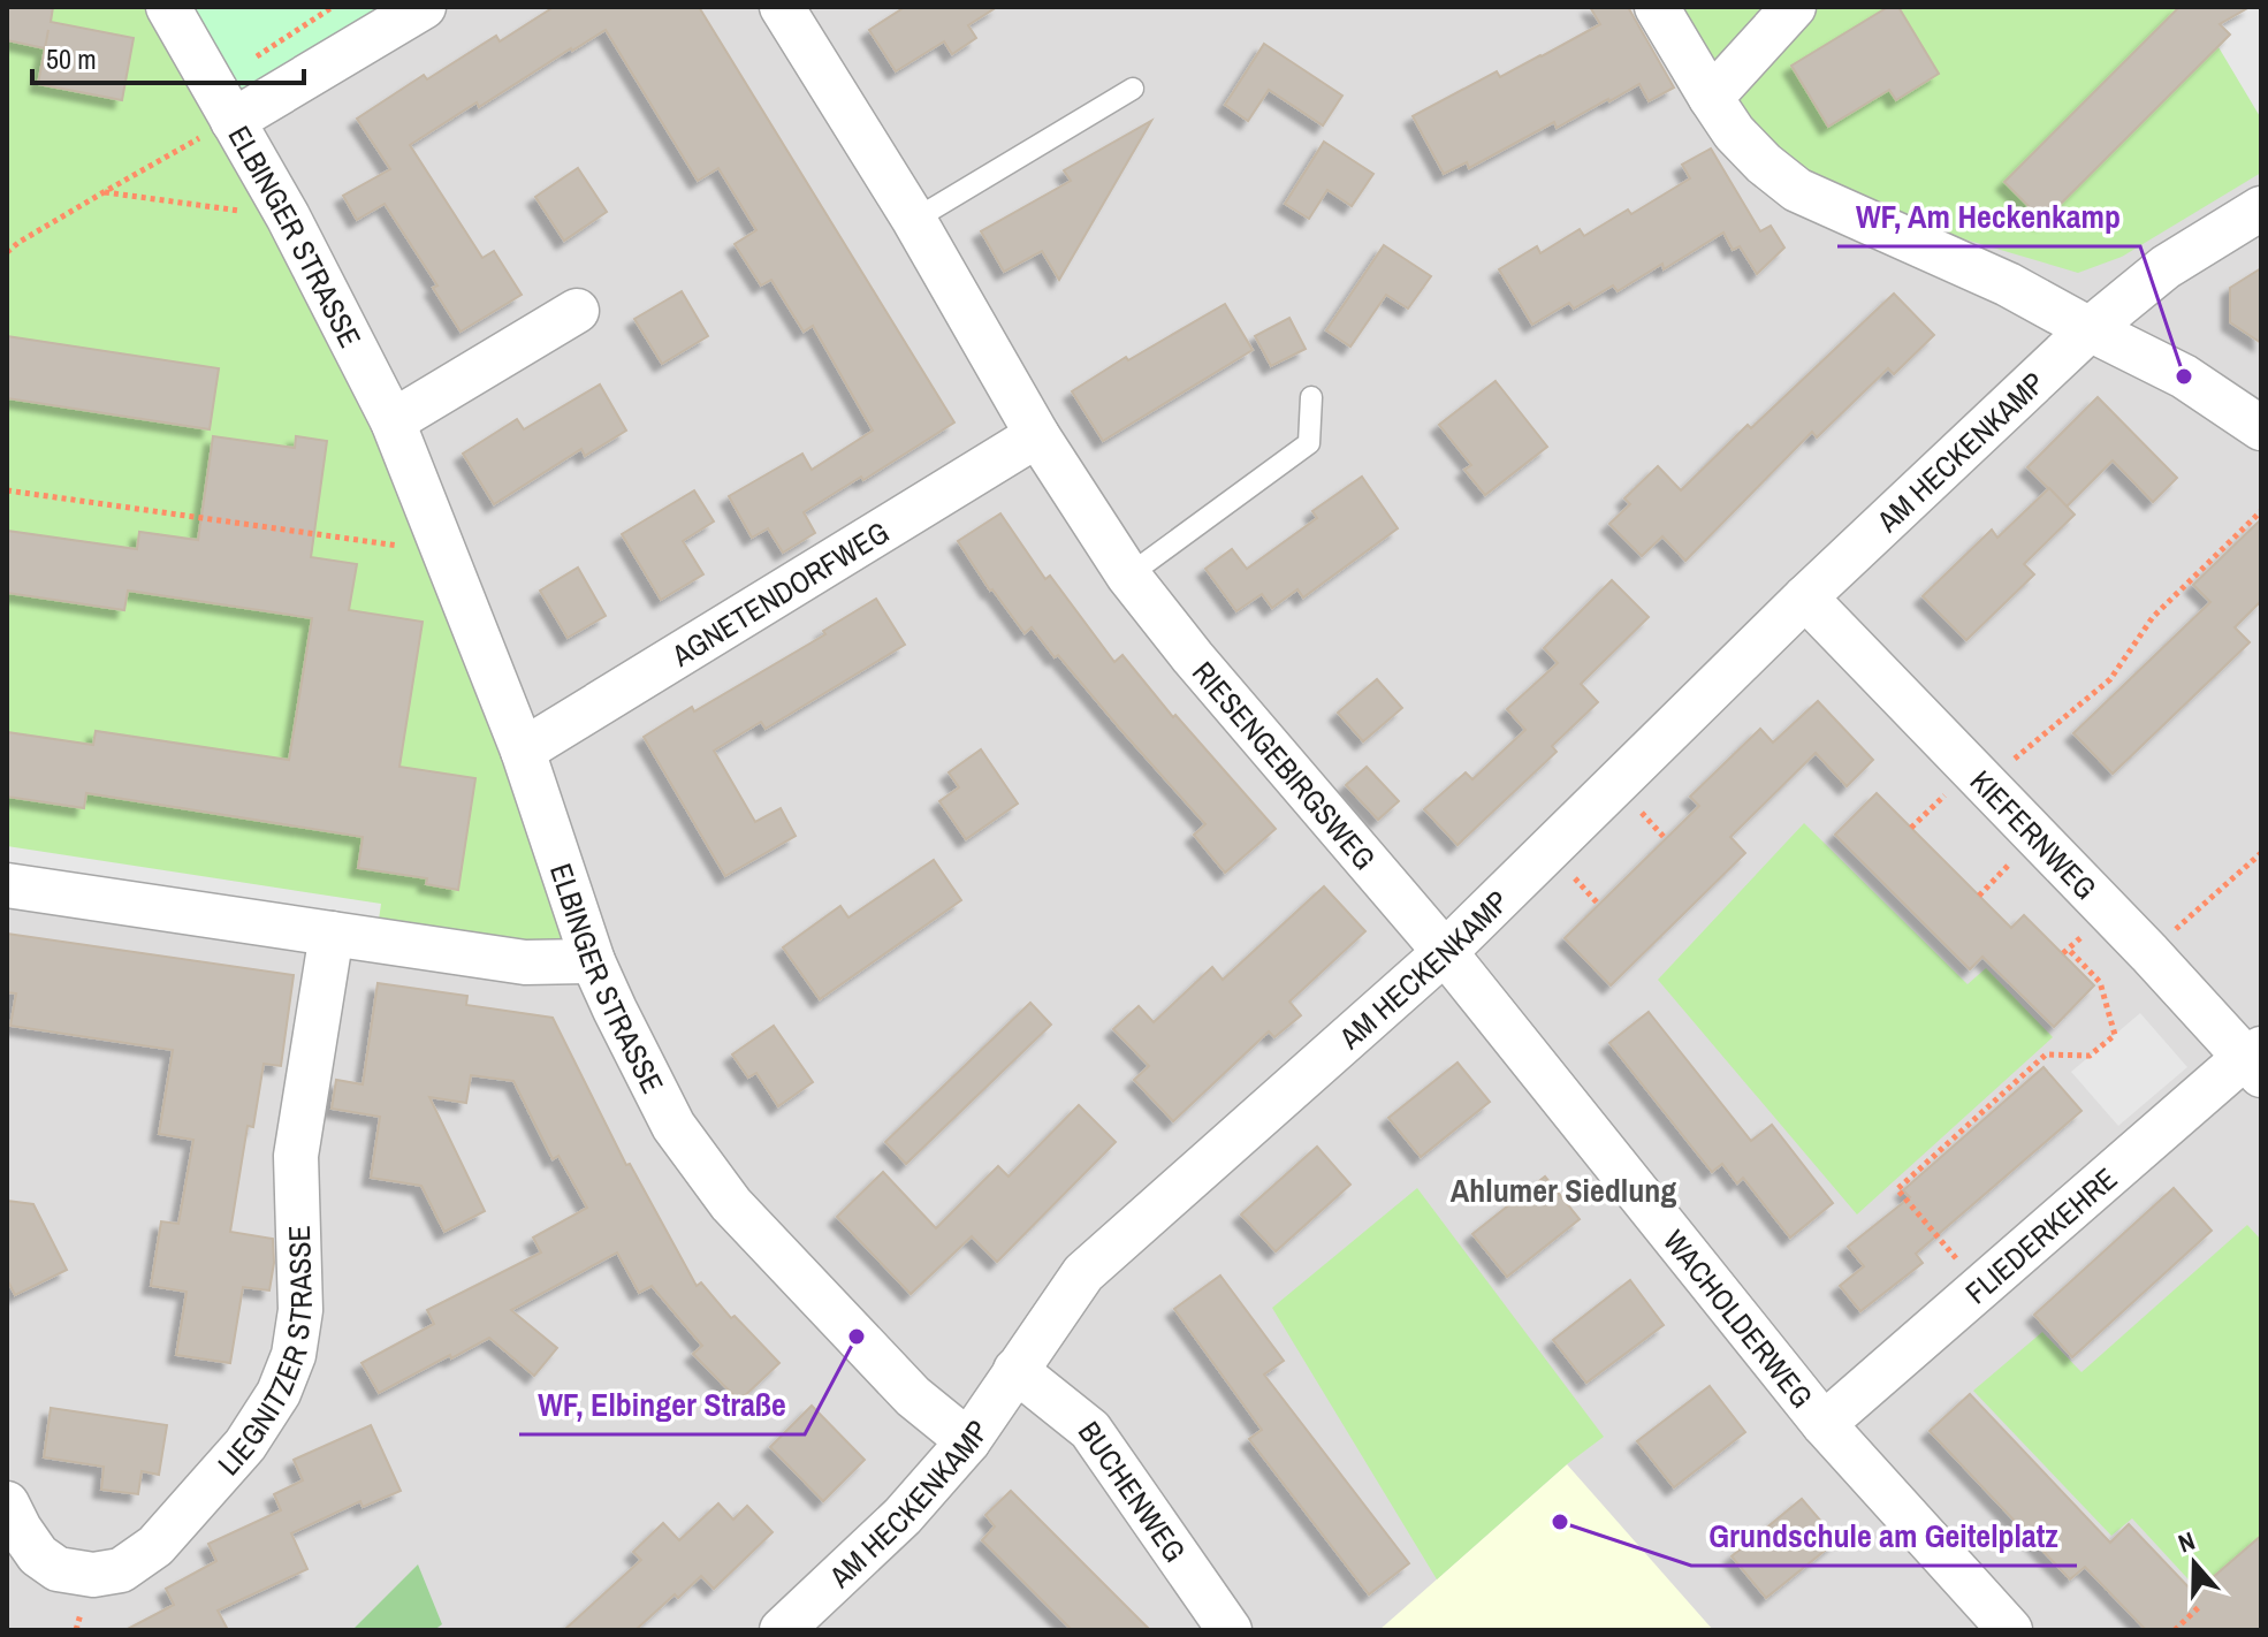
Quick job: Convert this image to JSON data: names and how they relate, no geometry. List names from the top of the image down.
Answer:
{
  "streets": {
    "street": [
      "ELBINGER STRASSE",
      "AM HECKENKAMP",
      "AGNETENDORFWEG",
      "RIESENGEBIRGSWEG",
      "KIEFERNWEG",
      "FLIEDERKEHRE",
      "WACHOLDERWEG",
      "LIEGNITZER STRASSE",
      "BUCHENWEG"
    ]
  },
  "crossings": [
    ["ELBINGER STRASSE", "AM HECKENKAMP"],
    ["ELBINGER STRASSE", "AGNETENDORFWEG"],
    ["AM HECKENKAMP", "RIESENGEBIRGSWEG"],
    ["AM HECKENKAMP", "KIEFERNWEG"],
    ["AM HECKENKAMP", "WACHOLDERWEG"],
    ["AM HECKENKAMP", "BUCHENWEG"],
    ["AGNETENDORFWEG", "RIESENGEBIRGSWEG"],
    ["RIESENGEBIRGSWEG", "WACHOLDERWEG"],
    ["KIEFERNWEG", "FLIEDERKEHRE"],
    ["FLIEDERKEHRE", "WACHOLDERWEG"]
  ],
  "districts": ["Ahlumer Siedlung"],
  "places": ["WF, Am Heckenkamp", "WF, Elbinger Straße", "Grundschule am Geitelplatz"],
  "scale_bar": "50 m",
  "north": "top"
}
